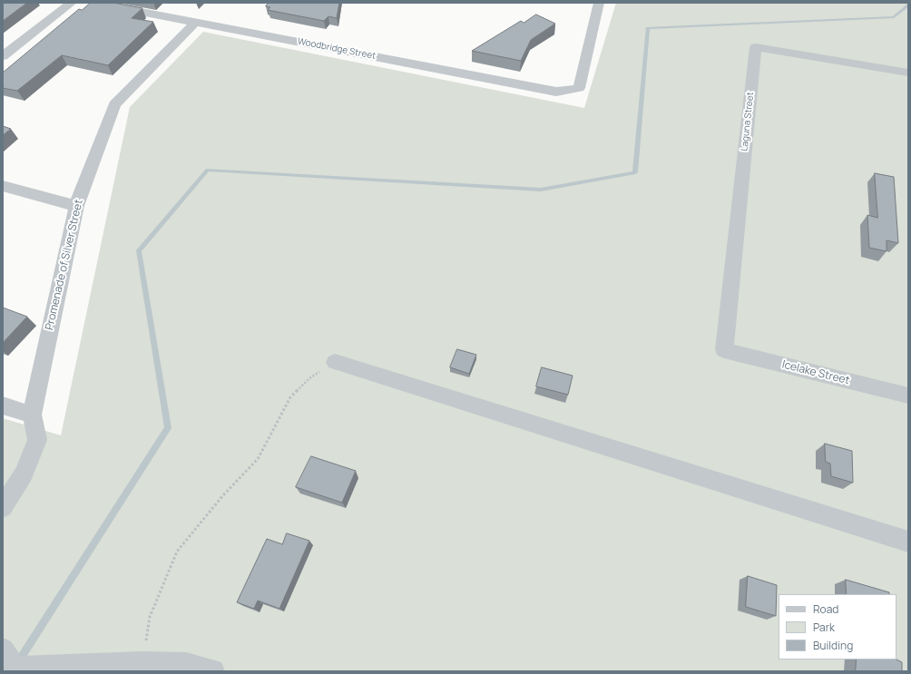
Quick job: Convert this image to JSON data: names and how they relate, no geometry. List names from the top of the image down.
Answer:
{
  "streets": {
    "street": [
      "Woodbridge Street",
      "Laguna Street",
      "Promenade of Silver Street",
      "Icelake Street"
    ]
  },
  "crossings": [
    ["Woodbridge Street", "Promenade of Silver Street"],
    ["Laguna Street", "Icelake Street"]
  ],
  "legend": ["Road", "Park", "Building"]
}
